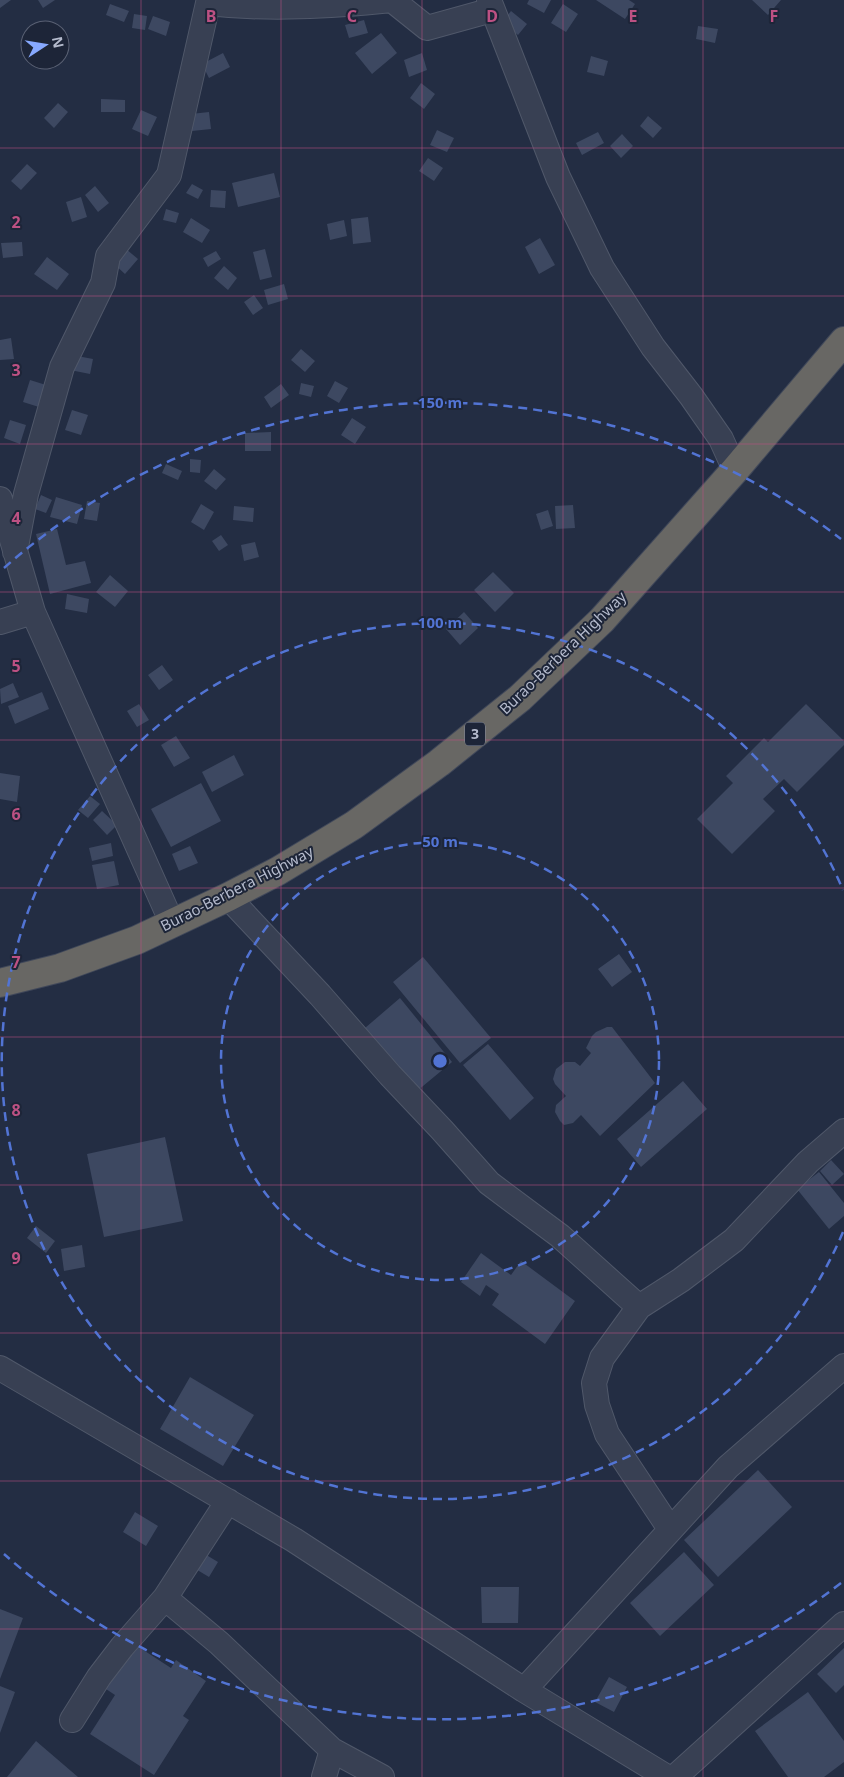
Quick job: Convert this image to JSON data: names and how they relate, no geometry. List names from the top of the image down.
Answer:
{
  "streets": {
    "highway": ["Burao-Berbera Highway", "3"]
  },
  "north": "right",
  "grid": {
    "columns": [
      "B",
      "C",
      "D",
      "E",
      "F"
    ],
    "rows": [
      "2",
      "3",
      "4",
      "5",
      "6",
      "7",
      "8",
      "9"
    ]
  },
  "rings": ["150 m", "100 m", "50 m"]
}
